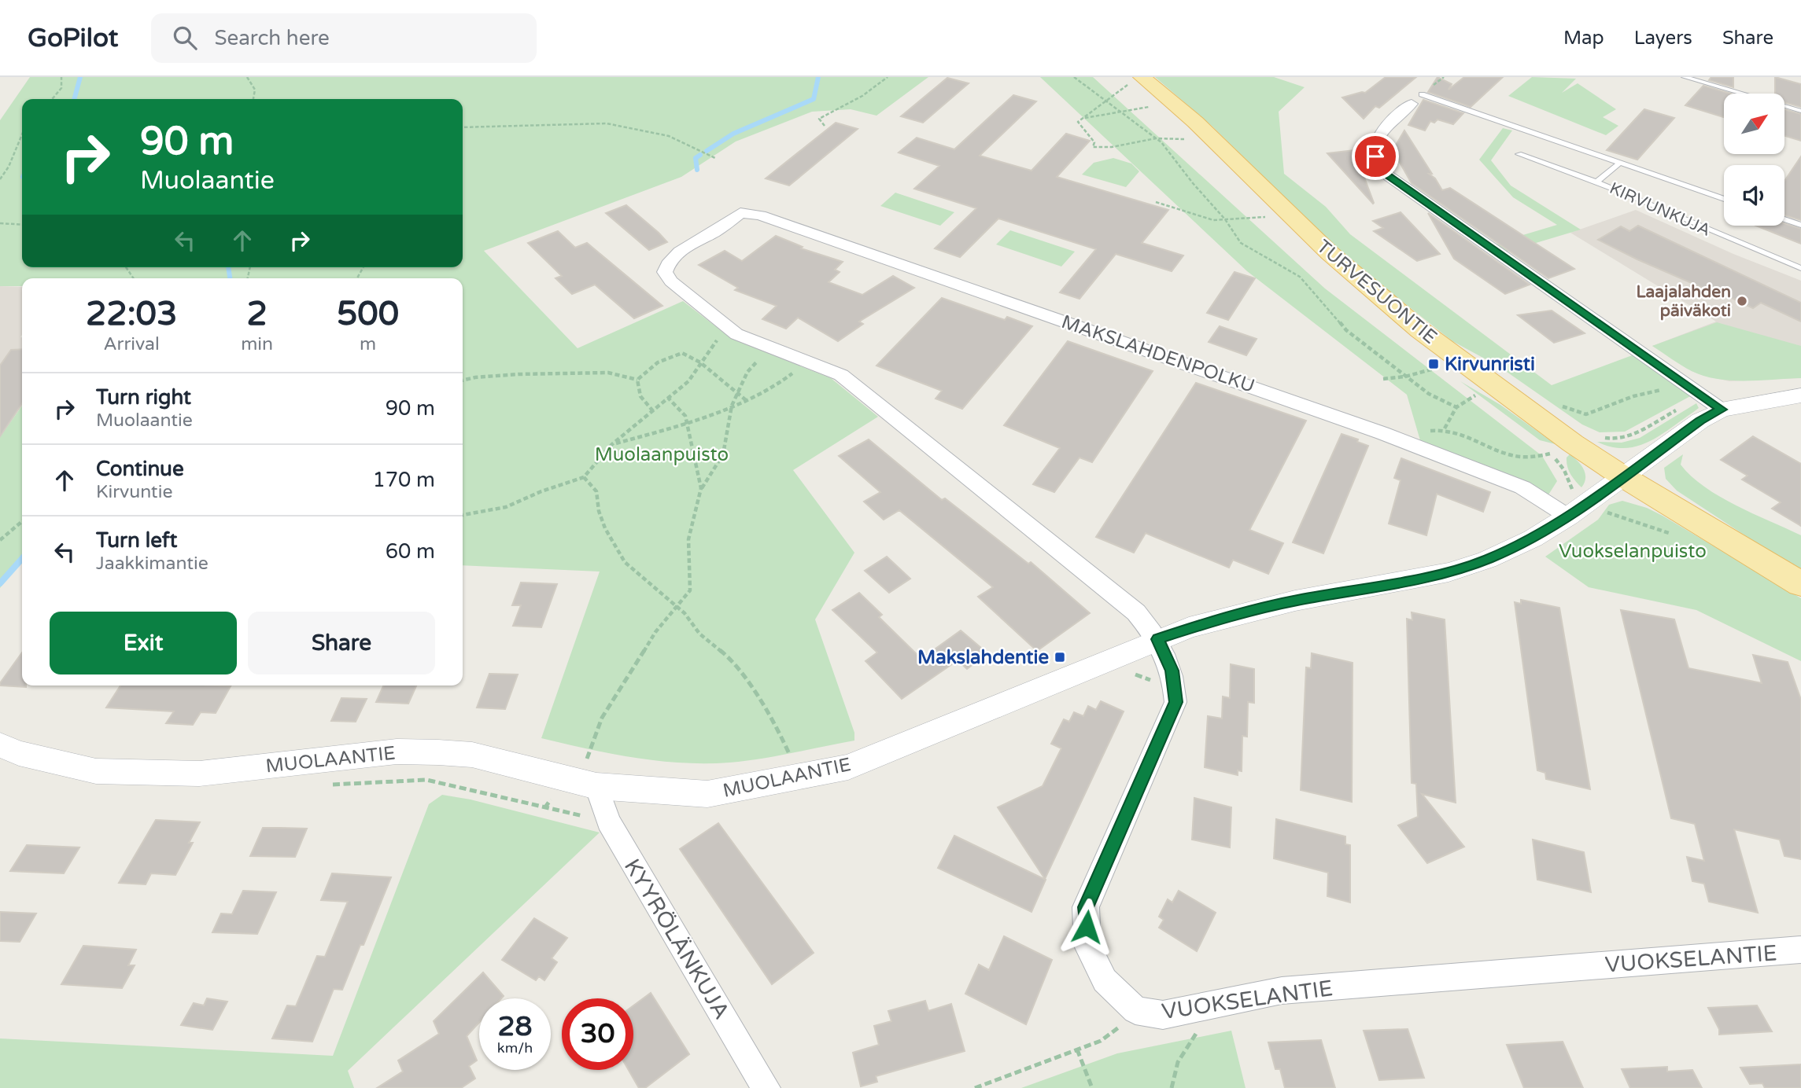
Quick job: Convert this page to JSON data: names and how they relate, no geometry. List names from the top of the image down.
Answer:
{
  "streets": {
    "main road": ["TURVESUONTIE"],
    "street": [
      "MAKSLAHDENPOLKU",
      "MUOLAANTIE",
      "KYYRÖLÄNKUJA",
      "VUOKSELANTIE"
    ],
    "lane": ["KIRVUNKUJA"]
  },
  "crossings": [
    ["TURVESUONTIE", "MUOLAANTIE"],
    ["MAKSLAHDENPOLKU", "MUOLAANTIE"],
    ["MUOLAANTIE", "KYYRÖLÄNKUJA"],
    ["MUOLAANTIE", "VUOKSELANTIE"]
  ],
  "parks": ["Muolaanpuisto", "Vuokselanpuisto"],
  "places": {
    "other": ["Laajalahden päiväkoti"],
    "transit": ["Kirvunristi", "Makslahdentie"]
  },
  "north": "top right",
  "page": {
    "header": "GoPilot",
    "search": "Search here",
    "nav": ["Map", "Layers", "Share"],
    "turn": ["90 m", "Muolaantie"],
    "eta": [
      "22:03",
      "Arrival",
      "2",
      "min",
      "500",
      "m"
    ],
    "list": [
      {
        "name": "Turn right",
        "note": "Muolaantie",
        "value": "90 m"
      },
      {
        "name": "Continue",
        "note": "Kirvuntie",
        "value": "170 m"
      },
      {
        "name": "Turn left",
        "note": "Jaakkimantie",
        "value": "60 m"
      }
    ],
    "buttons": ["Exit", "Share"],
    "speed": "28 km/h",
    "limit": "30"
  }
}
